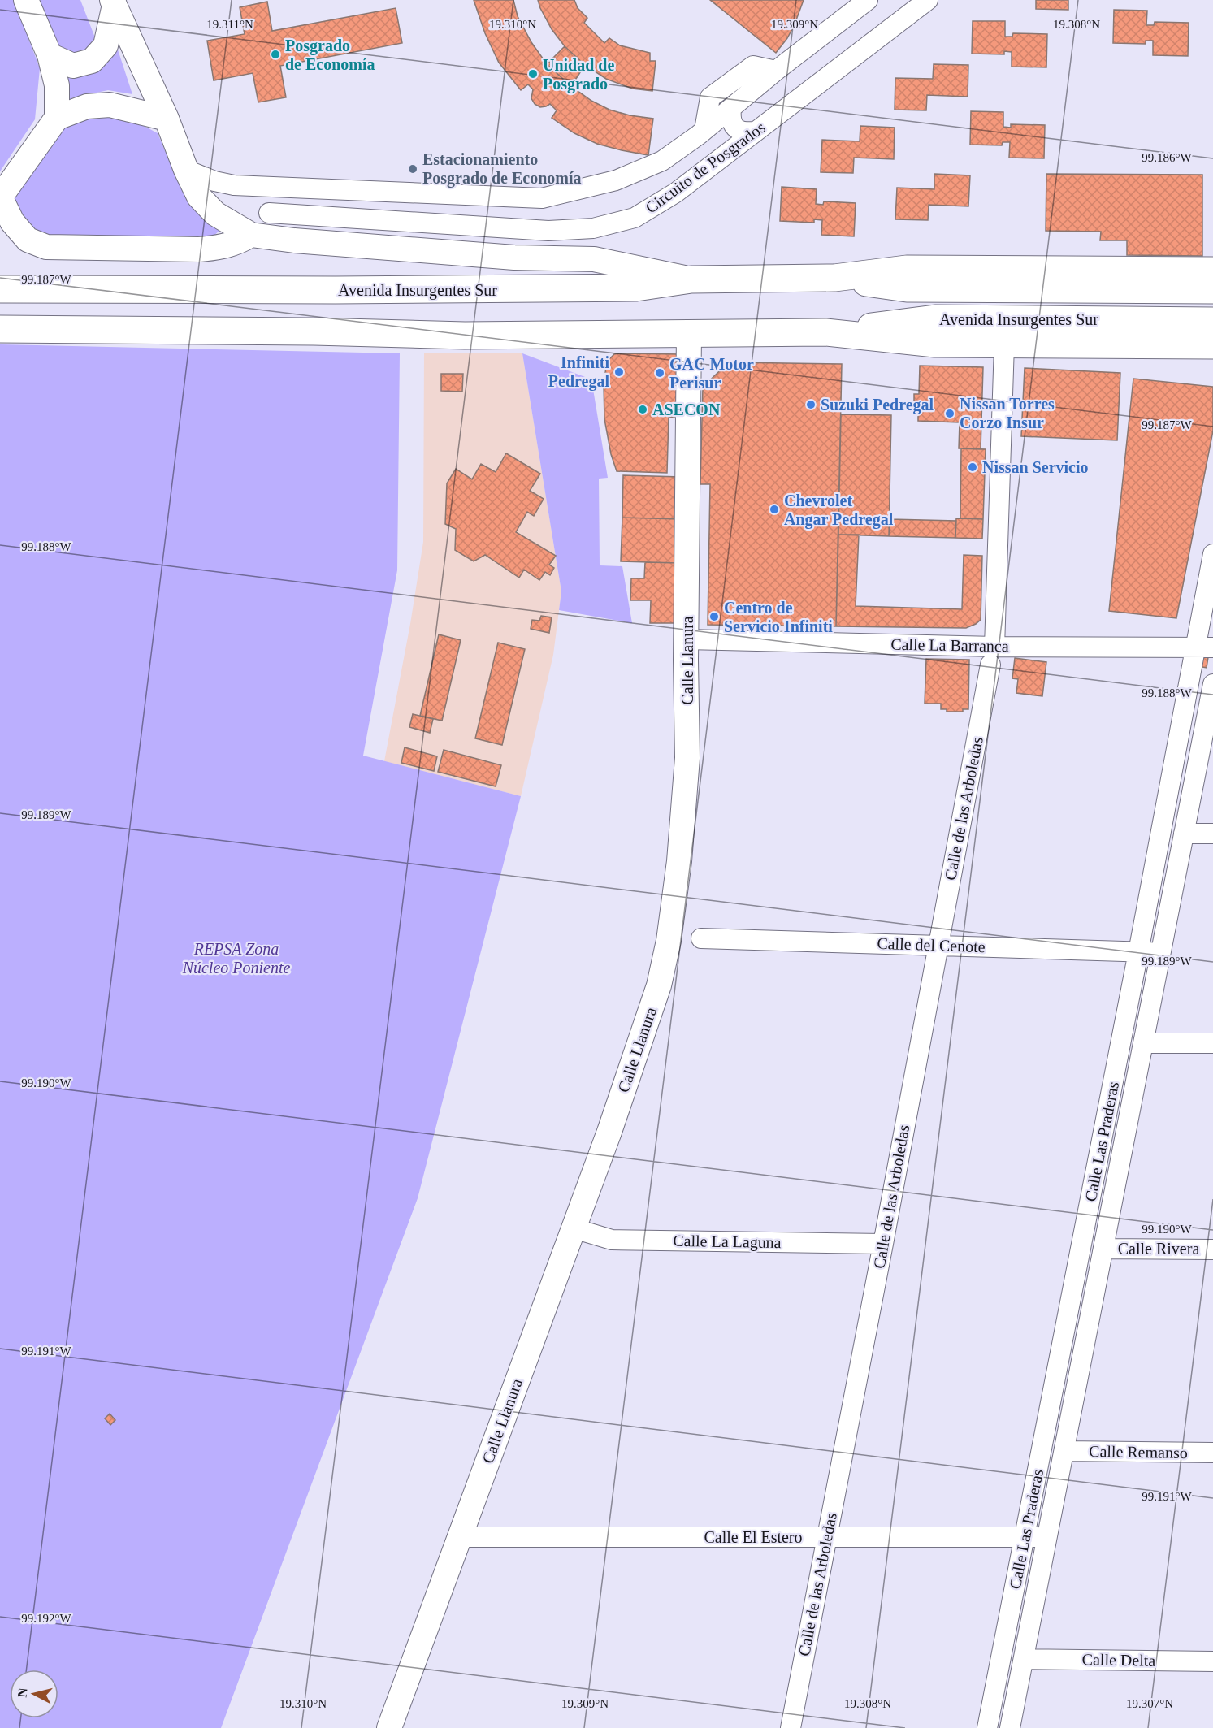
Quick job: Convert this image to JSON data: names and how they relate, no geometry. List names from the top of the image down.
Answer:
{
  "streets": {
    "main road": ["Avenida Insurgentes Sur"],
    "street": [
      "Circuito de Posgrados",
      "Calle La Barranca",
      "Calle Llanura",
      "Calle de las Arboledas",
      "Calle del Cenote",
      "Calle Las Praderas",
      "Calle La Laguna",
      "Calle Rivera",
      "Calle Remanso",
      "Calle El Estero",
      "Calle Delta"
    ]
  },
  "crossings": [
    ["Avenida Insurgentes Sur", "Calle Llanura"],
    ["Avenida Insurgentes Sur", "Calle de las Arboledas"],
    ["Calle La Barranca", "Calle Llanura"],
    ["Calle La Barranca", "Calle de las Arboledas"],
    ["Calle La Barranca", "Calle Las Praderas"],
    ["Calle Llanura", "Calle La Laguna"],
    ["Calle Llanura", "Calle El Estero"],
    ["Calle de las Arboledas", "Calle del Cenote"],
    ["Calle de las Arboledas", "Calle La Laguna"],
    ["Calle de las Arboledas", "Calle El Estero"],
    ["Calle del Cenote", "Calle Las Praderas"],
    ["Calle Las Praderas", "Calle Rivera"],
    ["Calle Las Praderas", "Calle Remanso"],
    ["Calle Las Praderas", "Calle El Estero"],
    ["Calle Las Praderas", "Calle Delta"]
  ],
  "parks": ["REPSA Zona Núcleo Poniente"],
  "places": [
    "Posgrado de Economía",
    "Unidad de Posgrado",
    "Estacionamiento Posgrado de Economía",
    "Infiniti Pedregal",
    "GAC Motor Perisur",
    "Suzuki Pedregal",
    "ASECON",
    "Nissan Torres Corzo Insur",
    "Nissan Servicio",
    "Chevrolet Angar Pedregal",
    "Centro de Servicio Infiniti"
  ],
  "north": "left",
  "coordinates": [
    "19.311°N",
    "19.310°N",
    "19.309°N",
    "19.308°N",
    "99.186°W",
    "99.187°W",
    "99.188°W",
    "99.189°W",
    "99.190°W",
    "99.191°W",
    "99.192°W",
    "19.307°N"
  ]
}
